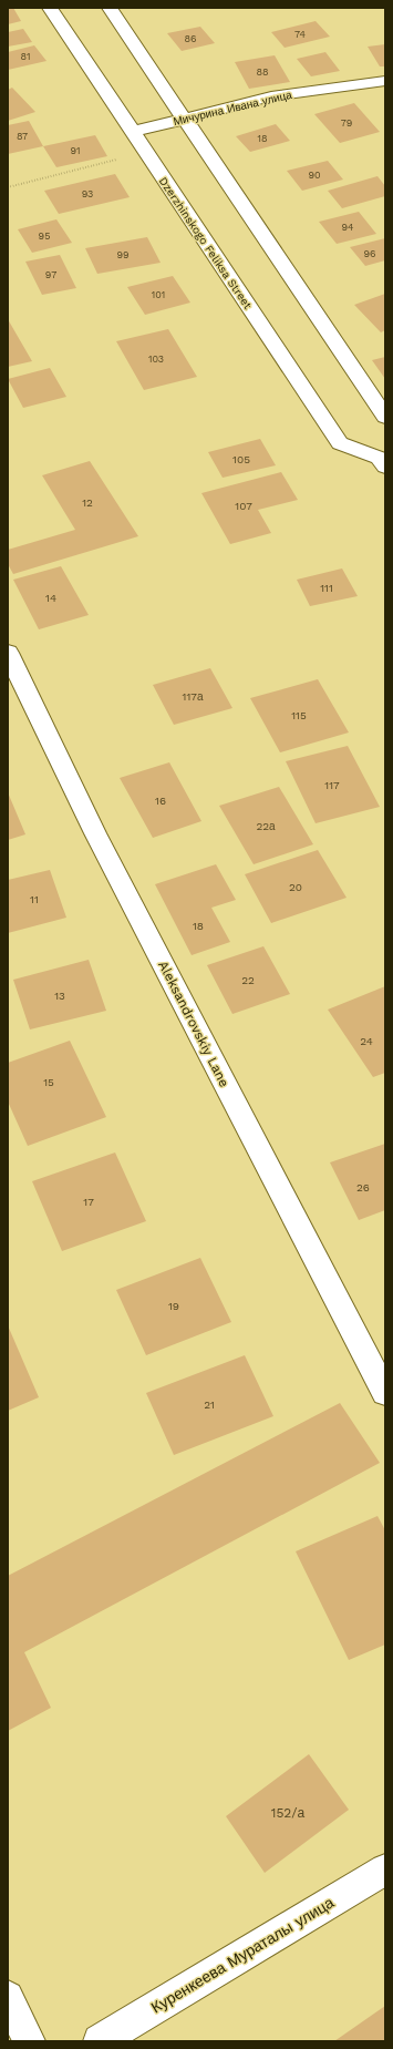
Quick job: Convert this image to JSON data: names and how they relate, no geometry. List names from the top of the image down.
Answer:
{
  "streets": {
    "street": [
      "Мичурина Ивана улица",
      "Dzerzhinskogo Feliksa Street",
      "Aleksandrovskiy Lane",
      "Куренкеева Мураталы улица"
    ]
  },
  "crossings": [
    ["Мичурина Ивана улица", "Dzerzhinskogo Feliksa Street"]
  ],
  "house_numbers": [
    "74",
    "86",
    "81",
    "88",
    "79",
    "87",
    "18",
    "91",
    "90",
    "93",
    "94",
    "95",
    "96",
    "99",
    "97",
    "101",
    "103",
    "105",
    "12",
    "107",
    "111",
    "14",
    "117а",
    "115",
    "117",
    "16",
    "22а",
    "20",
    "11",
    "18",
    "22",
    "13",
    "24",
    "15",
    "26",
    "17",
    "19",
    "21",
    "152/а"
  ]
}
